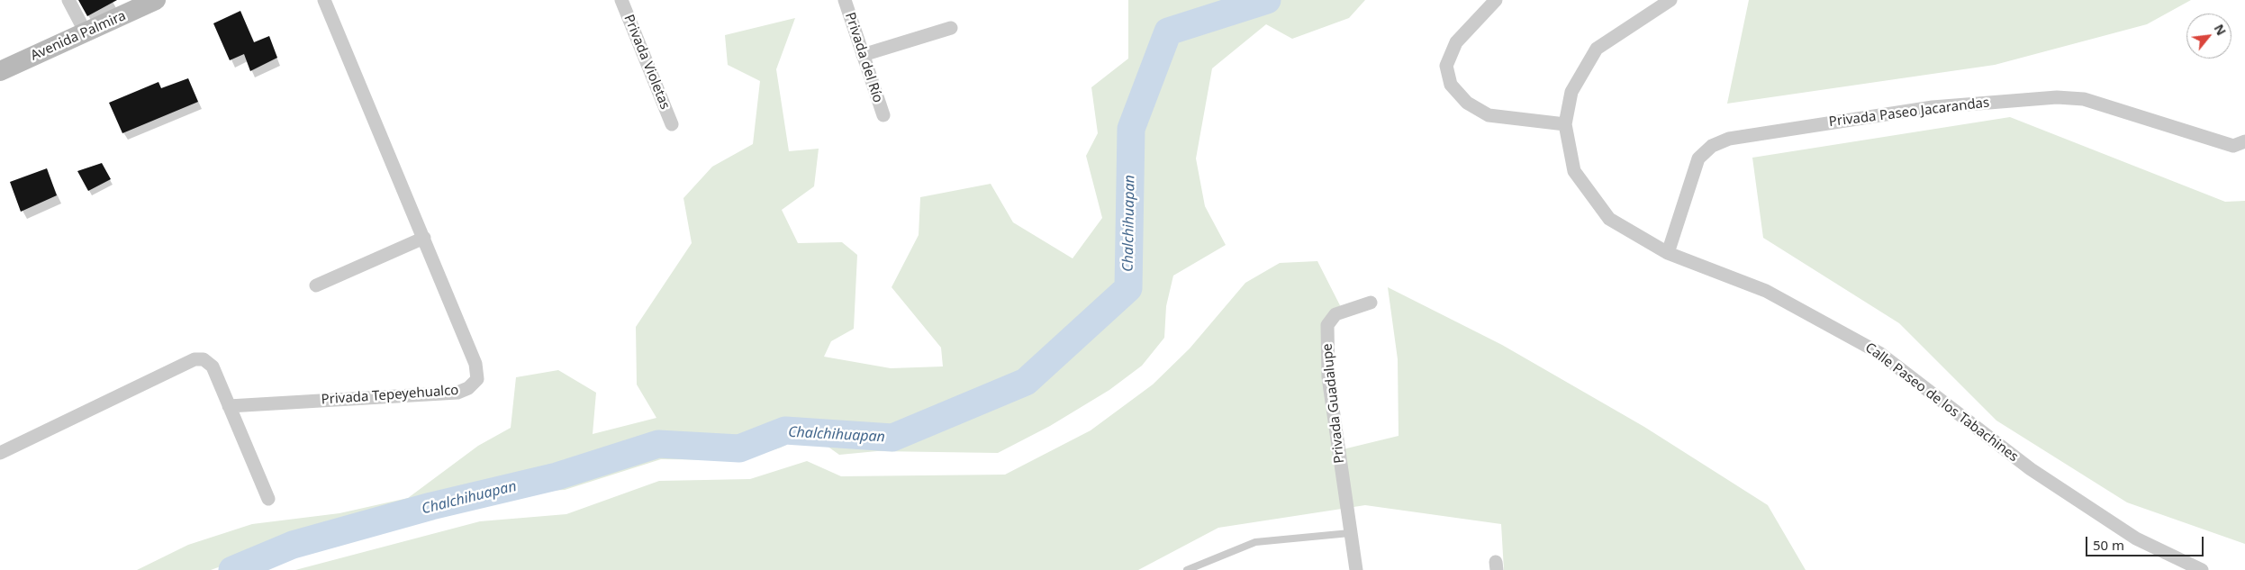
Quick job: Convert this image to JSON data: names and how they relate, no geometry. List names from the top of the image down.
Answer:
{
  "streets": {
    "main road": ["Avenida Palmira"],
    "street": [
      "Privada del Río",
      "Privada Violetas",
      "Privada Paseo Jacarandas",
      "Privada Tepeyehualco",
      "Calle Paseo de los Tabachines",
      "Privada Guadalupe"
    ]
  },
  "crossings": [
    ["Privada Paseo Jacarandas", "Calle Paseo de los Tabachines"]
  ],
  "water": ["Chalchihuapan"],
  "scale_bar": "50 m",
  "north": "top right"
}
